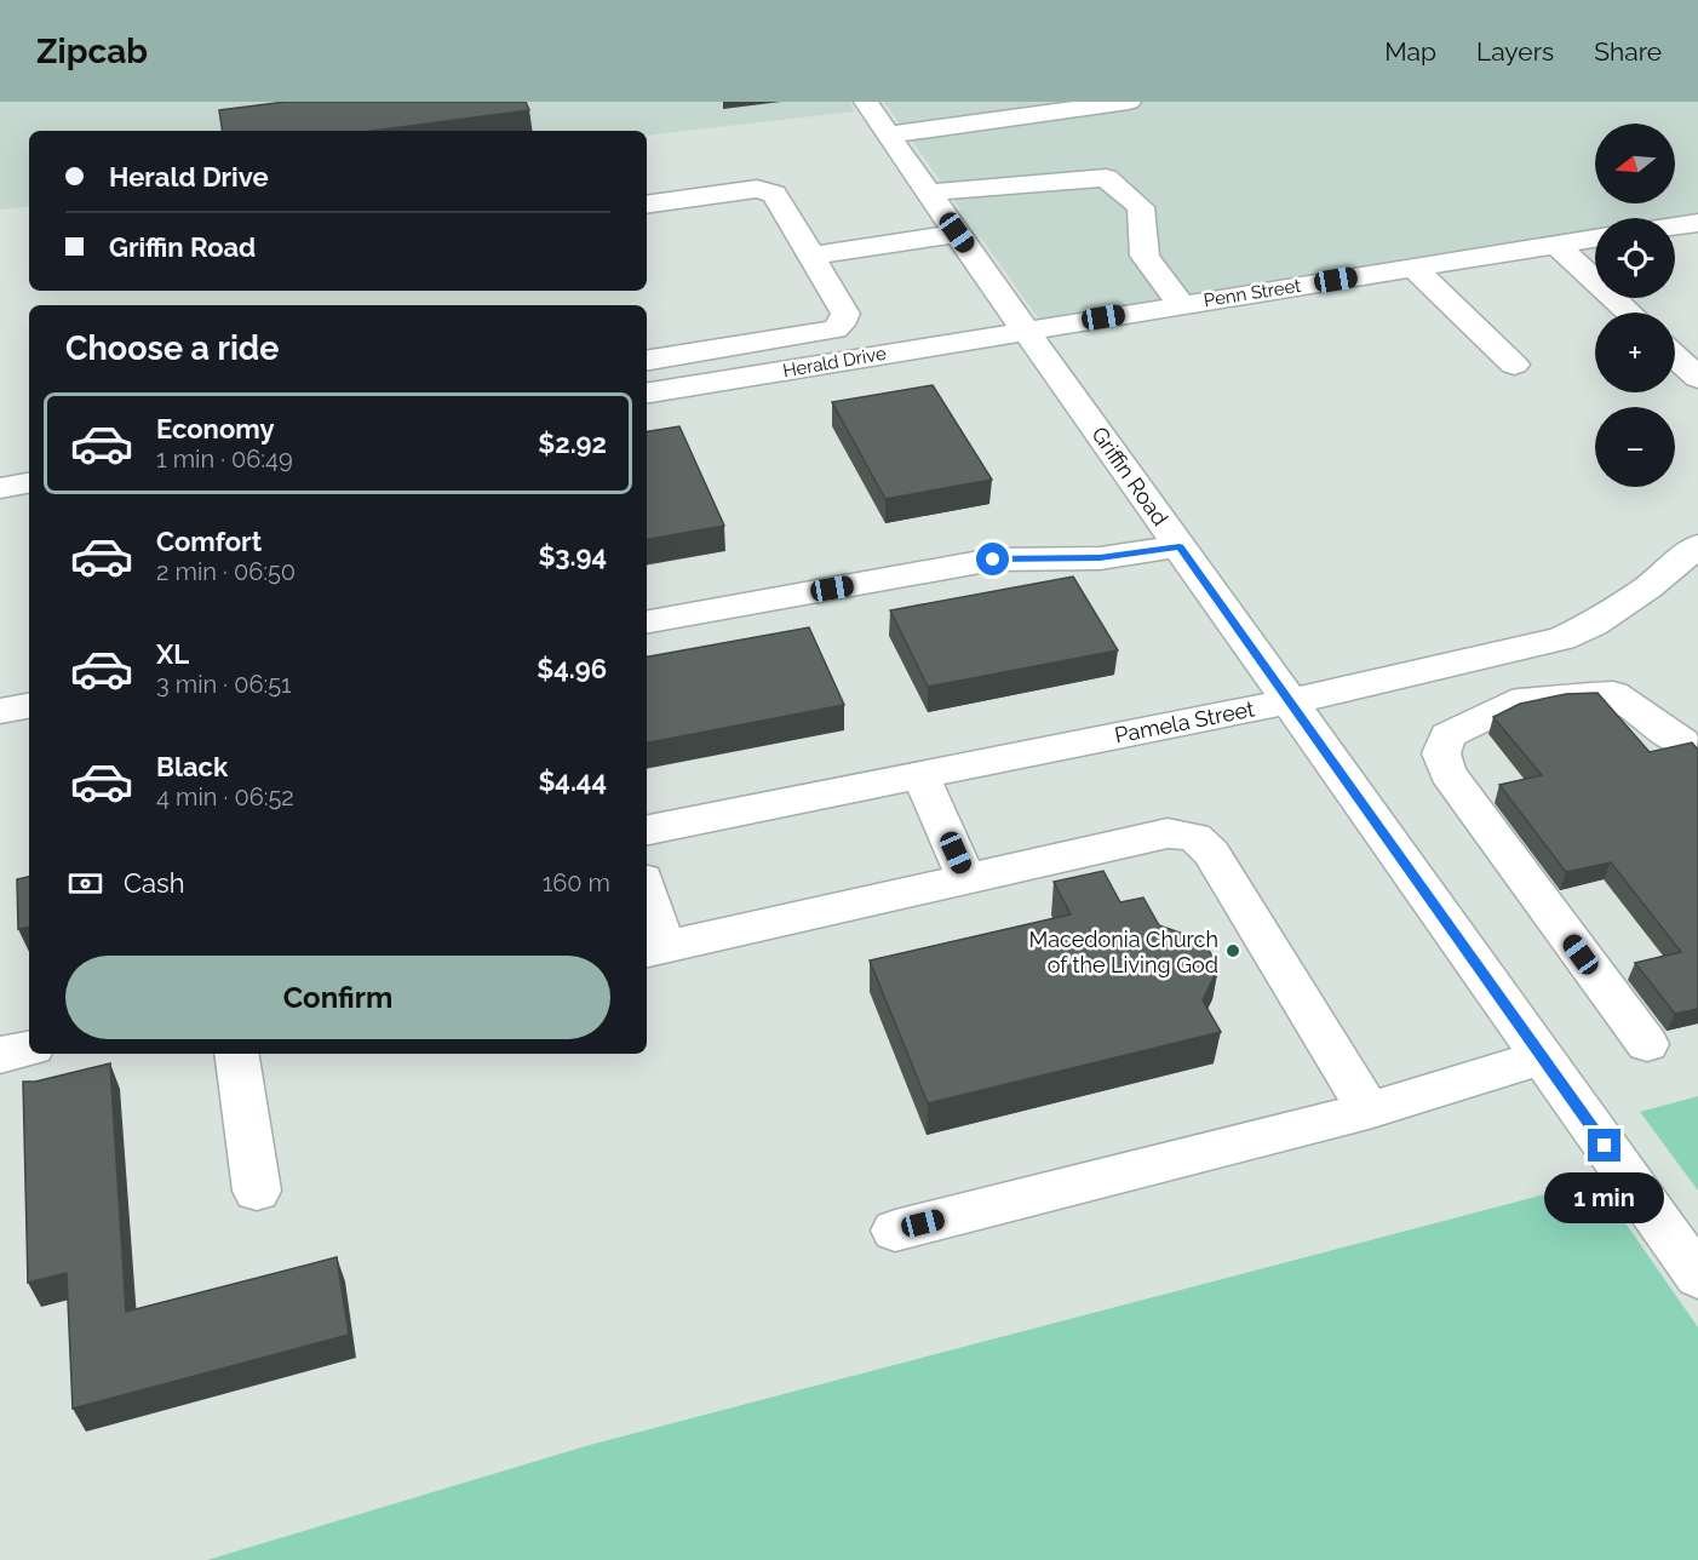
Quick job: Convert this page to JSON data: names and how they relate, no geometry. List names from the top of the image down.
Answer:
{
  "streets": {
    "street": [
      "Penn Street",
      "Herald Drive",
      "Griffin Road",
      "Pamela Street"
    ]
  },
  "crossings": [
    ["Penn Street", "Herald Drive"],
    ["Penn Street", "Griffin Road"],
    ["Herald Drive", "Griffin Road"],
    ["Griffin Road", "Pamela Street"]
  ],
  "places": ["Macedonia Church of the Living God"],
  "north": "left",
  "page": {
    "header": "Zipcab",
    "nav": ["Map", "Layers", "Share"],
    "map_buttons": ["+", "−"],
    "banner": ["Herald Drive", "Griffin Road"],
    "heading": "Choose a ride",
    "list": [
      {
        "name": "Economy",
        "note": "1 min · 06:49",
        "value": "$2.92"
      },
      {
        "name": "Comfort",
        "note": "2 min · 06:50",
        "value": "$3.94"
      },
      {
        "name": "XL",
        "note": "3 min · 06:51",
        "value": "$4.96"
      },
      {
        "name": "Black",
        "note": "4 min · 06:52",
        "value": "$4.44"
      }
    ],
    "pay": ["Cash", "160 m"],
    "buttons": "Confirm",
    "bubble": "1 min"
  }
}
